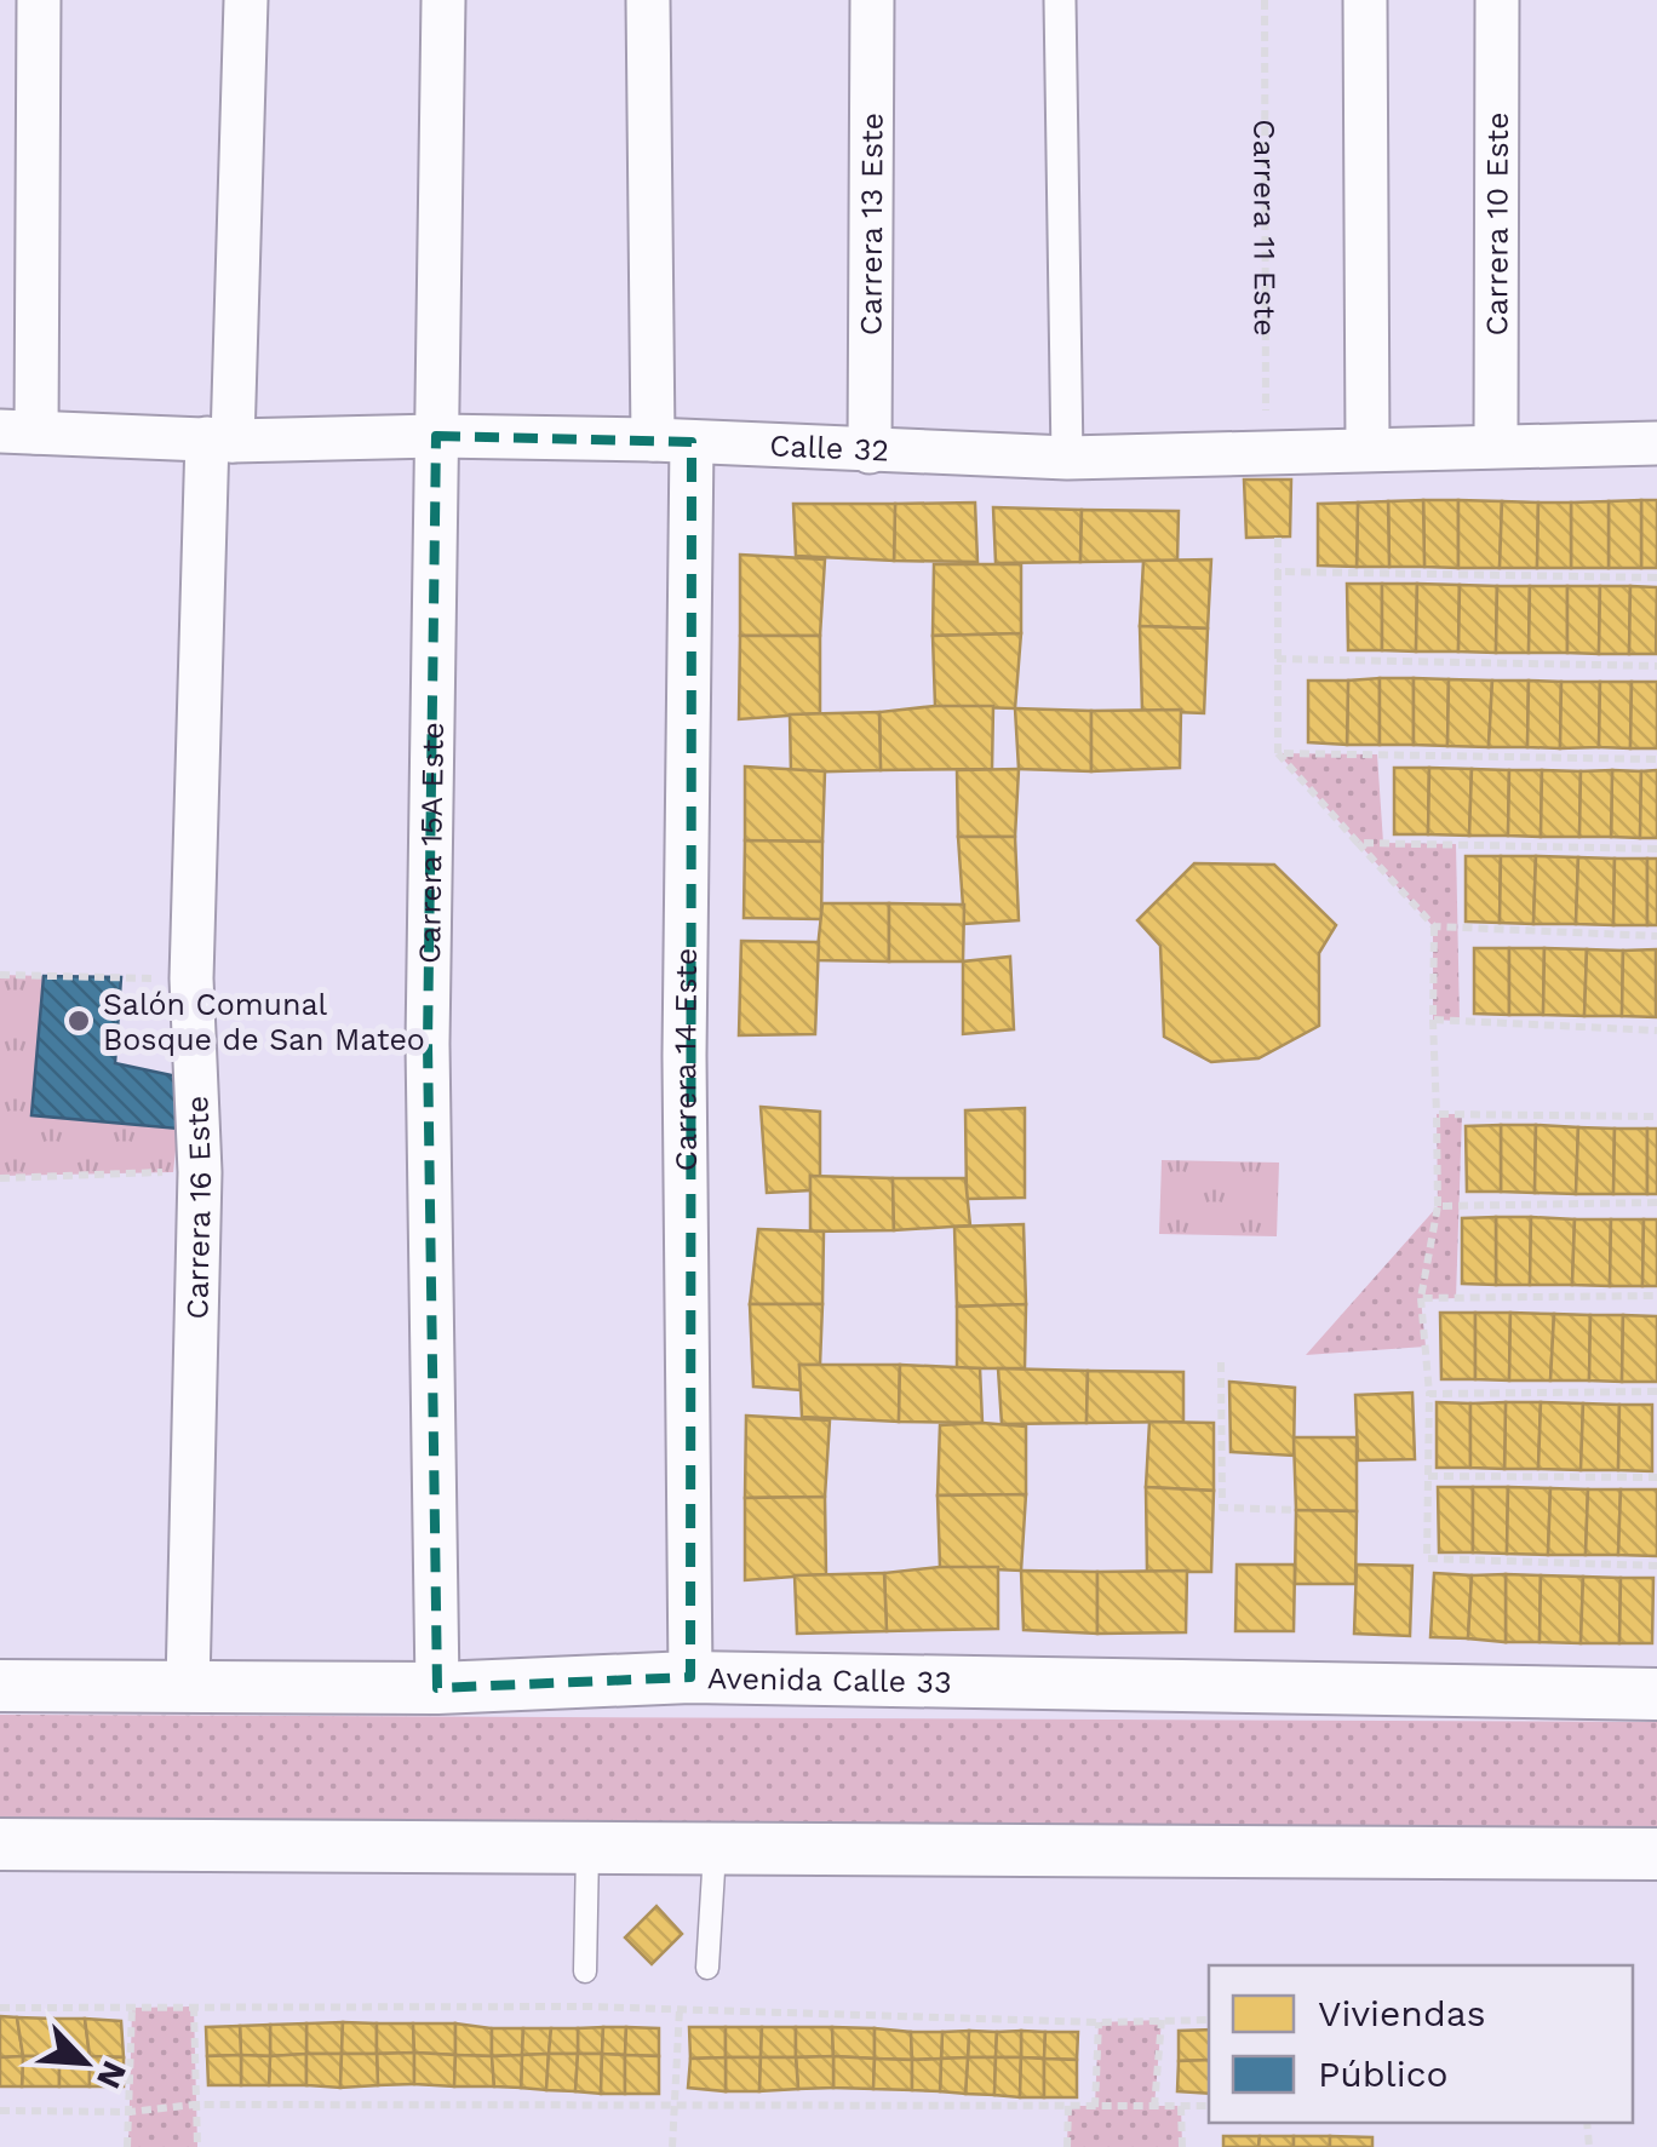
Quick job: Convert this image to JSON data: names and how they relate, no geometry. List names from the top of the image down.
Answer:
{
  "streets": {
    "street": [
      "Carrera 10 Este",
      "Carrera 13 Este",
      "Calle 32",
      "Carrera 15A Este",
      "Carrera 14 Este",
      "Carrera 16 Este",
      "Avenida Calle 33"
    ],
    "path": ["Carrera 11 Este"]
  },
  "crossings": [
    ["Carrera 10 Este", "Calle 32"],
    ["Carrera 13 Este", "Calle 32"],
    ["Carrera 11 Este", "Calle 32"],
    ["Calle 32", "Carrera 15A Este"],
    ["Calle 32", "Carrera 14 Este"],
    ["Calle 32", "Carrera 16 Este"],
    ["Carrera 15A Este", "Avenida Calle 33"],
    ["Carrera 14 Este", "Avenida Calle 33"],
    ["Carrera 16 Este", "Avenida Calle 33"]
  ],
  "places": ["Salón Comunal Bosque de San Mateo"],
  "legend": ["Viviendas", "Público"],
  "north": "bottom right"
}
